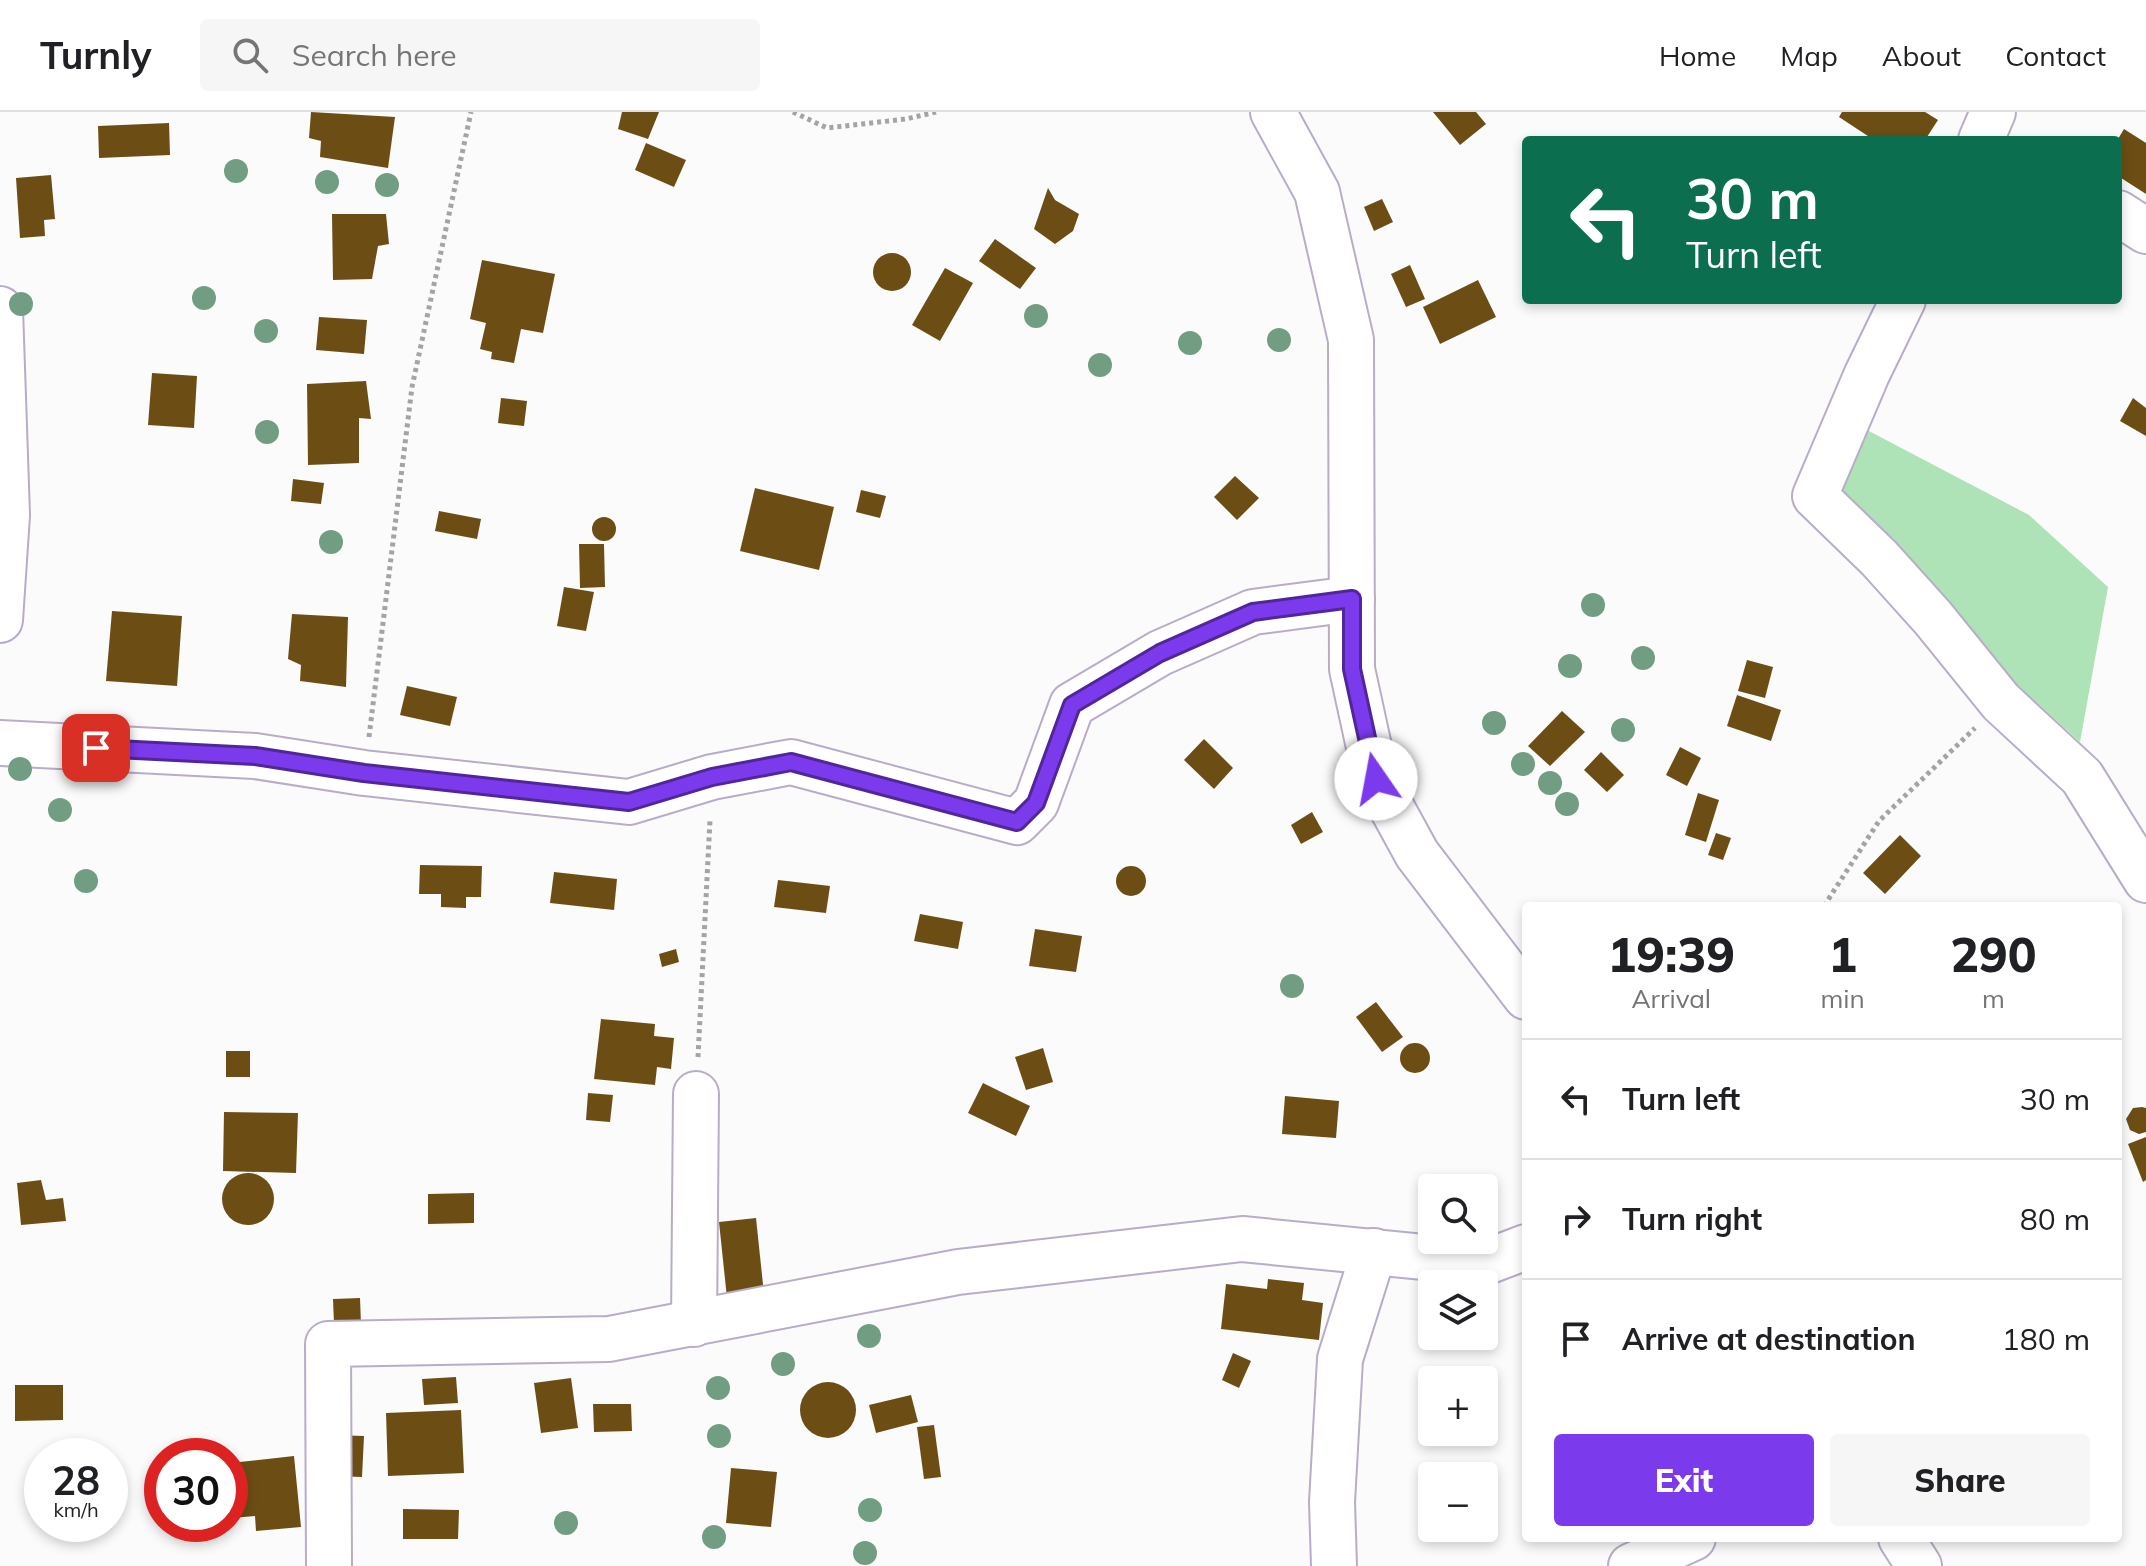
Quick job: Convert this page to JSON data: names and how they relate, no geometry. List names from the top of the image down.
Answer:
{
  "page": {
    "header": "Turnly",
    "search": "Search here",
    "nav": [
      "Home",
      "Map",
      "About",
      "Contact"
    ],
    "turn": ["30 m", "Turn left"],
    "eta": [
      "19:39",
      "Arrival",
      "1",
      "min",
      "290",
      "m"
    ],
    "list": [
      {
        "name": "Turn left",
        "value": "30 m"
      },
      {
        "name": "Turn right",
        "value": "80 m"
      },
      {
        "name": "Arrive at destination",
        "value": "180 m"
      }
    ],
    "map_buttons": ["+", "−"],
    "buttons": ["Exit", "Share"],
    "speed": "28 km/h",
    "limit": "30"
  }
}
